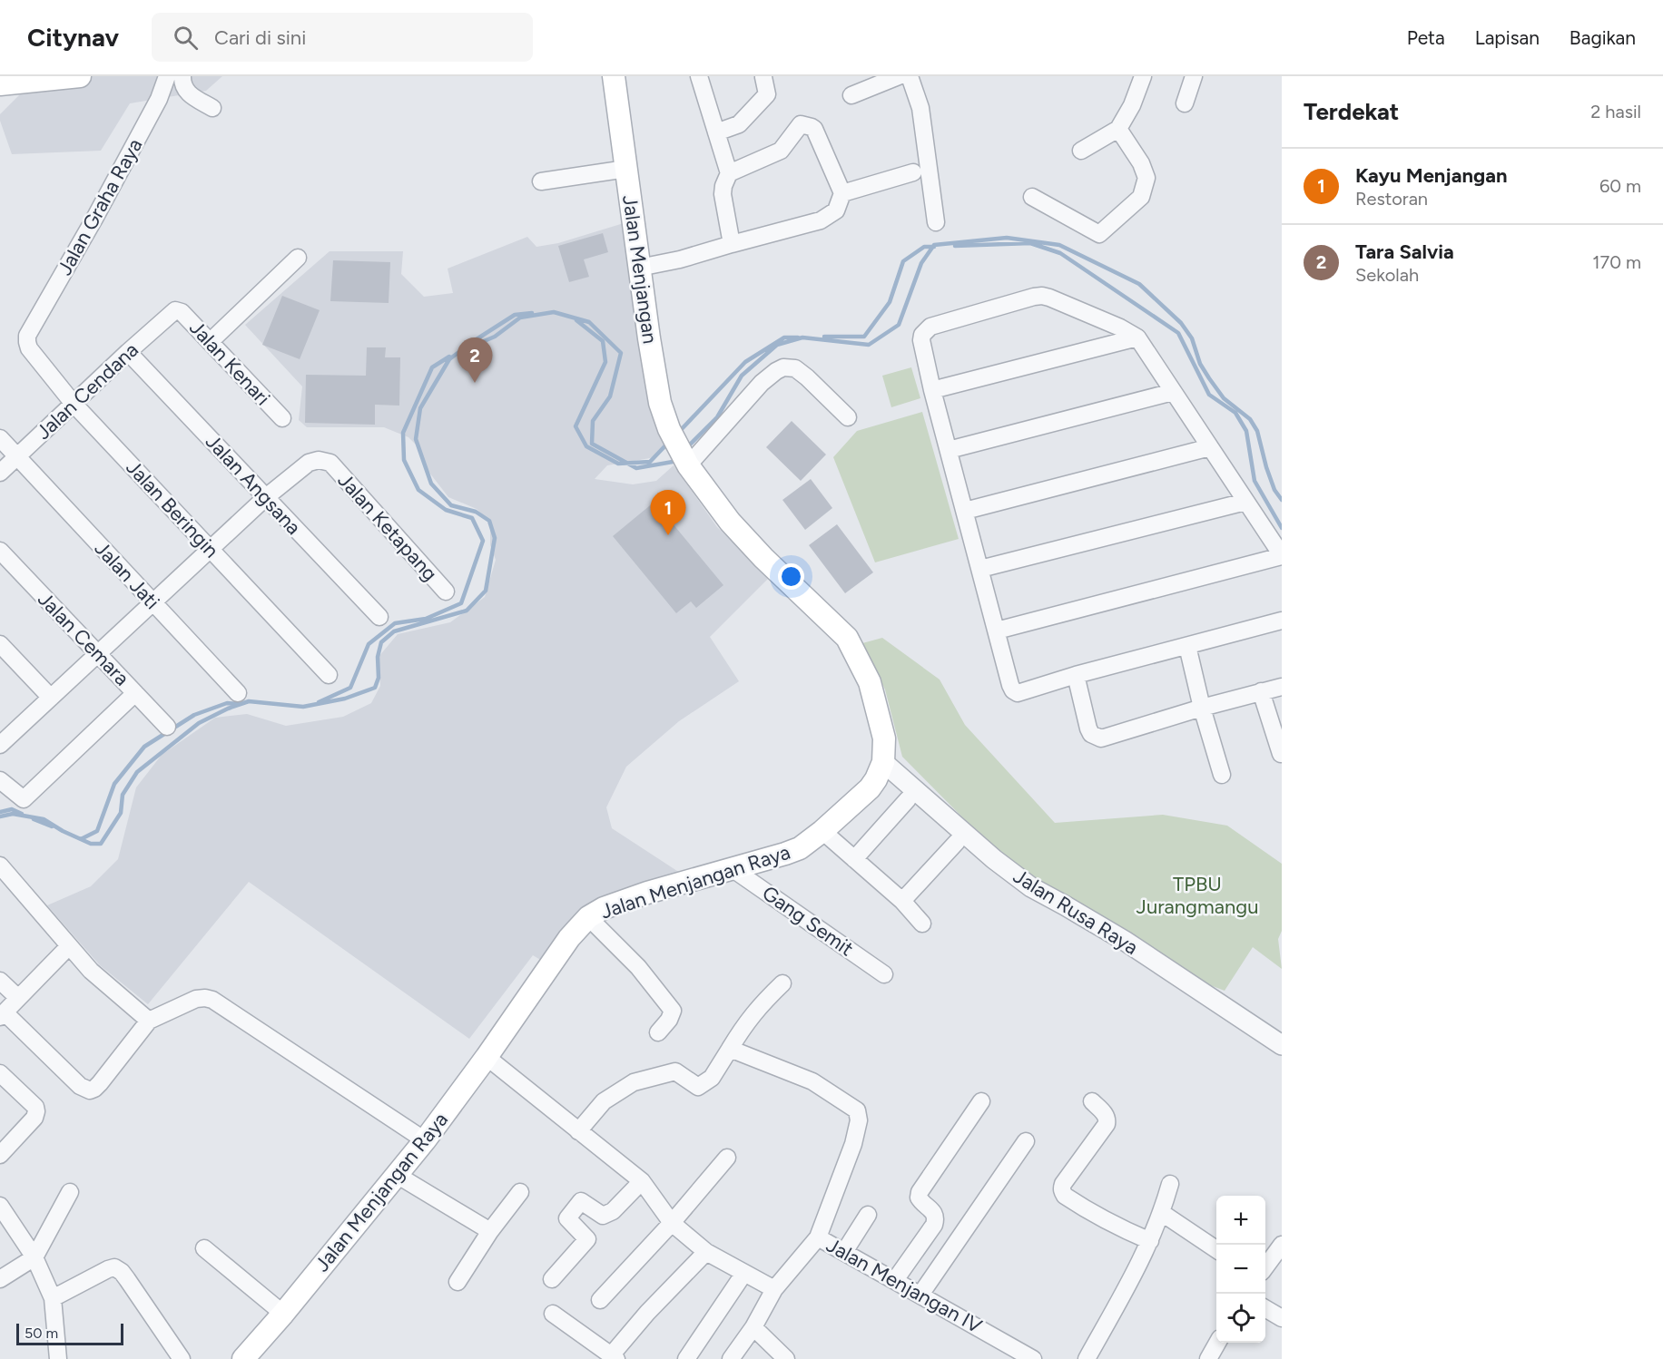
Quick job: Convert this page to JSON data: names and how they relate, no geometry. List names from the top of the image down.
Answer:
{
  "streets": {
    "main road": ["Jalan Menjangan", "Jalan Menjangan Raya"],
    "street": [
      "Jalan Graha Raya",
      "Jalan Kenari",
      "Jalan Cendana",
      "Jalan Angsana",
      "Jalan Beringin",
      "Jalan Ketapang",
      "Jalan Jati",
      "Jalan Cemara",
      "Jalan Rusa Raya",
      "Gang Semit",
      "Jalan Menjangan IV"
    ]
  },
  "crossings": [
    ["Jalan Graha Raya", "Jalan Beringin"],
    ["Jalan Menjangan", "Jalan Menjangan Raya"],
    ["Jalan Kenari", "Jalan Cendana"],
    ["Jalan Cendana", "Jalan Angsana"],
    ["Jalan Cendana", "Jalan Beringin"],
    ["Jalan Cendana", "Jalan Jati"],
    ["Jalan Angsana", "Jalan Ketapang"],
    ["Jalan Menjangan Raya", "Jalan Rusa Raya"],
    ["Jalan Menjangan Raya", "Gang Semit"]
  ],
  "parks": ["TPBU Jurangmangu"],
  "scale_bar": "50 m",
  "page": {
    "header": "Citynav",
    "search": "Cari di sini",
    "nav": ["Peta", "Lapisan", "Bagikan"],
    "heading": ["Terdekat", "2 hasil"],
    "list": [
      {
        "mark": "1",
        "name": "Kayu Menjangan",
        "note": "Restoran",
        "value": "60 m"
      },
      {
        "mark": "2",
        "name": "Tara Salvia",
        "note": "Sekolah",
        "value": "170 m"
      }
    ],
    "pins": ["2", "1"],
    "map_buttons": ["+", "−"],
    "scale": "50 m"
  }
}
